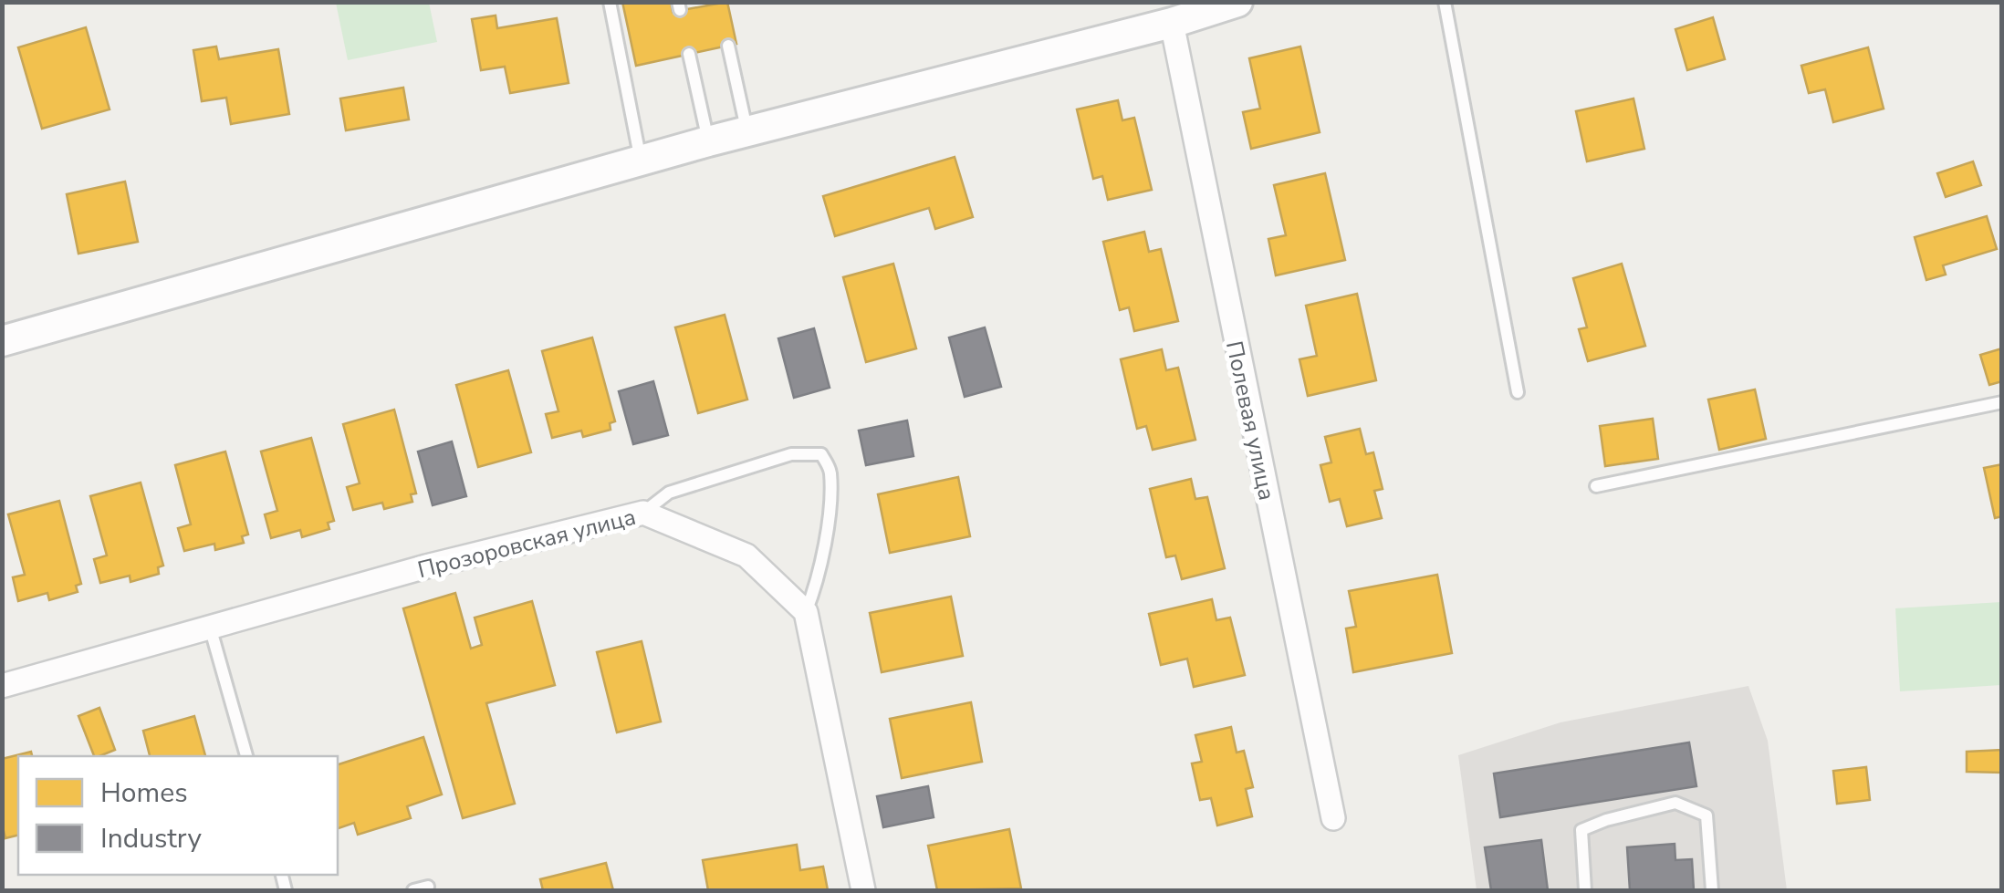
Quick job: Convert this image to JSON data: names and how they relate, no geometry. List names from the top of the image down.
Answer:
{
  "streets": {
    "street": ["Полевая улица", "Прозоровская улица"]
  },
  "legend": ["Homes", "Industry"]
}
